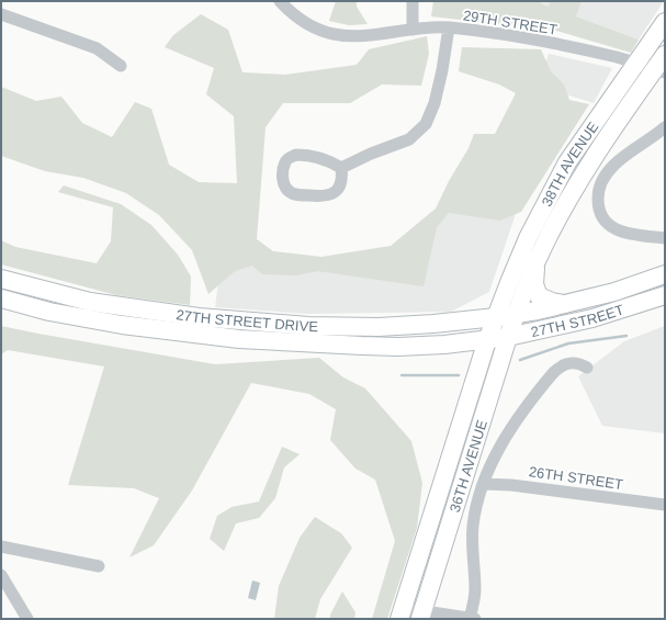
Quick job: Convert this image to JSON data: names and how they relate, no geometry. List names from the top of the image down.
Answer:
{
  "streets": {
    "main road": [
      "38TH AVENUE",
      "27TH STREET DRIVE",
      "27TH STREET",
      "36TH AVENUE"
    ],
    "street": ["29TH STREET", "26TH STREET"]
  },
  "crossings": [
    ["29TH STREET", "38TH AVENUE"],
    ["38TH AVENUE", "27TH STREET DRIVE"],
    ["38TH AVENUE", "27TH STREET"],
    ["38TH AVENUE", "36TH AVENUE"],
    ["27TH STREET DRIVE", "27TH STREET"],
    ["27TH STREET DRIVE", "36TH AVENUE"],
    ["27TH STREET", "36TH AVENUE"],
    ["36TH AVENUE", "26TH STREET"]
  ]
}
